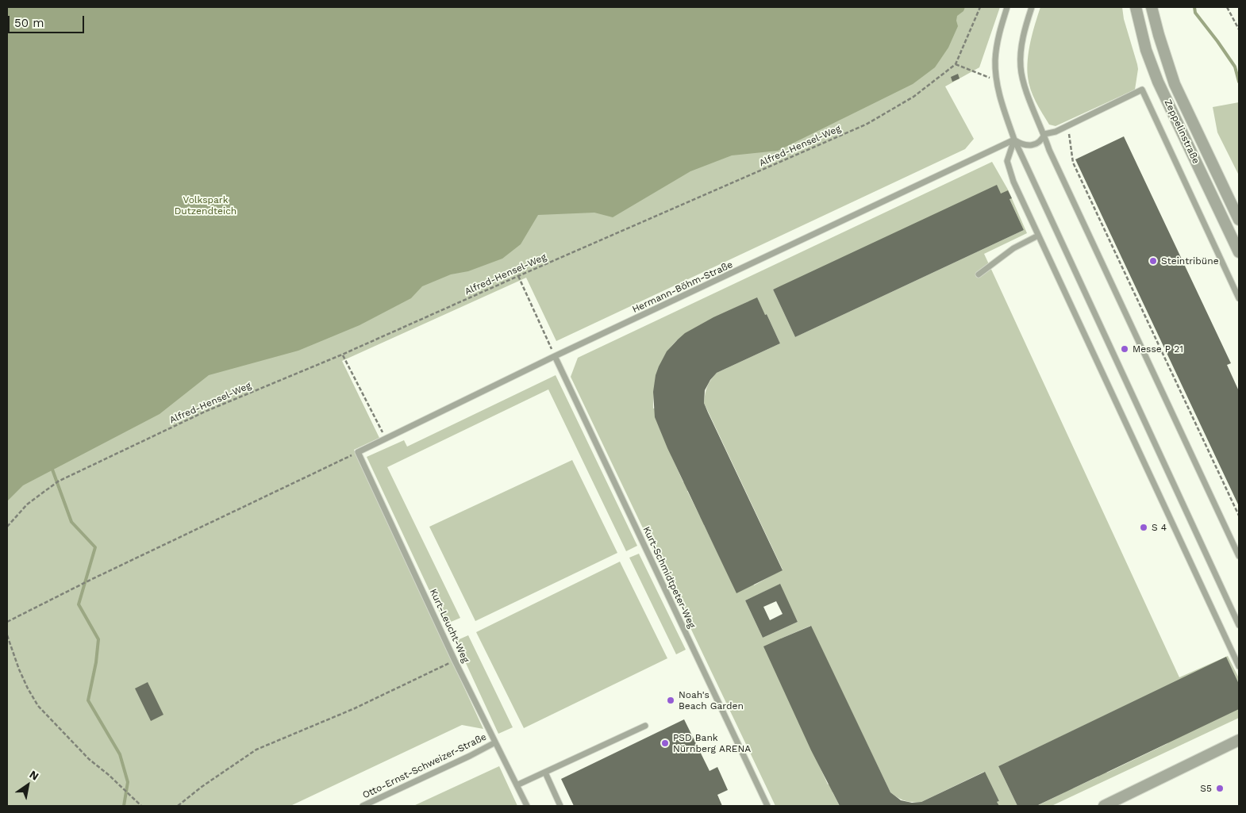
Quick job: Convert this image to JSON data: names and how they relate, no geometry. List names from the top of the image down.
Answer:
{
  "streets": {
    "street": ["Zeppelinstraße"],
    "lane": [
      "Hermann-Böhm-Straße",
      "Kurt-Schmidtpeter-Weg",
      "Kurt-Leucht-Weg",
      "Otto-Ernst-Schweizer-Straße"
    ],
    "path": ["Alfred-Hensel-Weg"]
  },
  "crossings": [
    ["Hermann-Böhm-Straße", "Kurt-Schmidtpeter-Weg"],
    ["Hermann-Böhm-Straße", "Kurt-Leucht-Weg"],
    ["Kurt-Leucht-Weg", "Otto-Ernst-Schweizer-Straße"]
  ],
  "parks": ["Volkspark Dutzendteich"],
  "places": [
    "Steintribüne",
    "Messe P 21",
    "S 4",
    "Noah's Beach Garden",
    "PSD Bank Nürnberg ARENA",
    "S5"
  ],
  "scale_bar": "50 m",
  "north": "top right"
}
